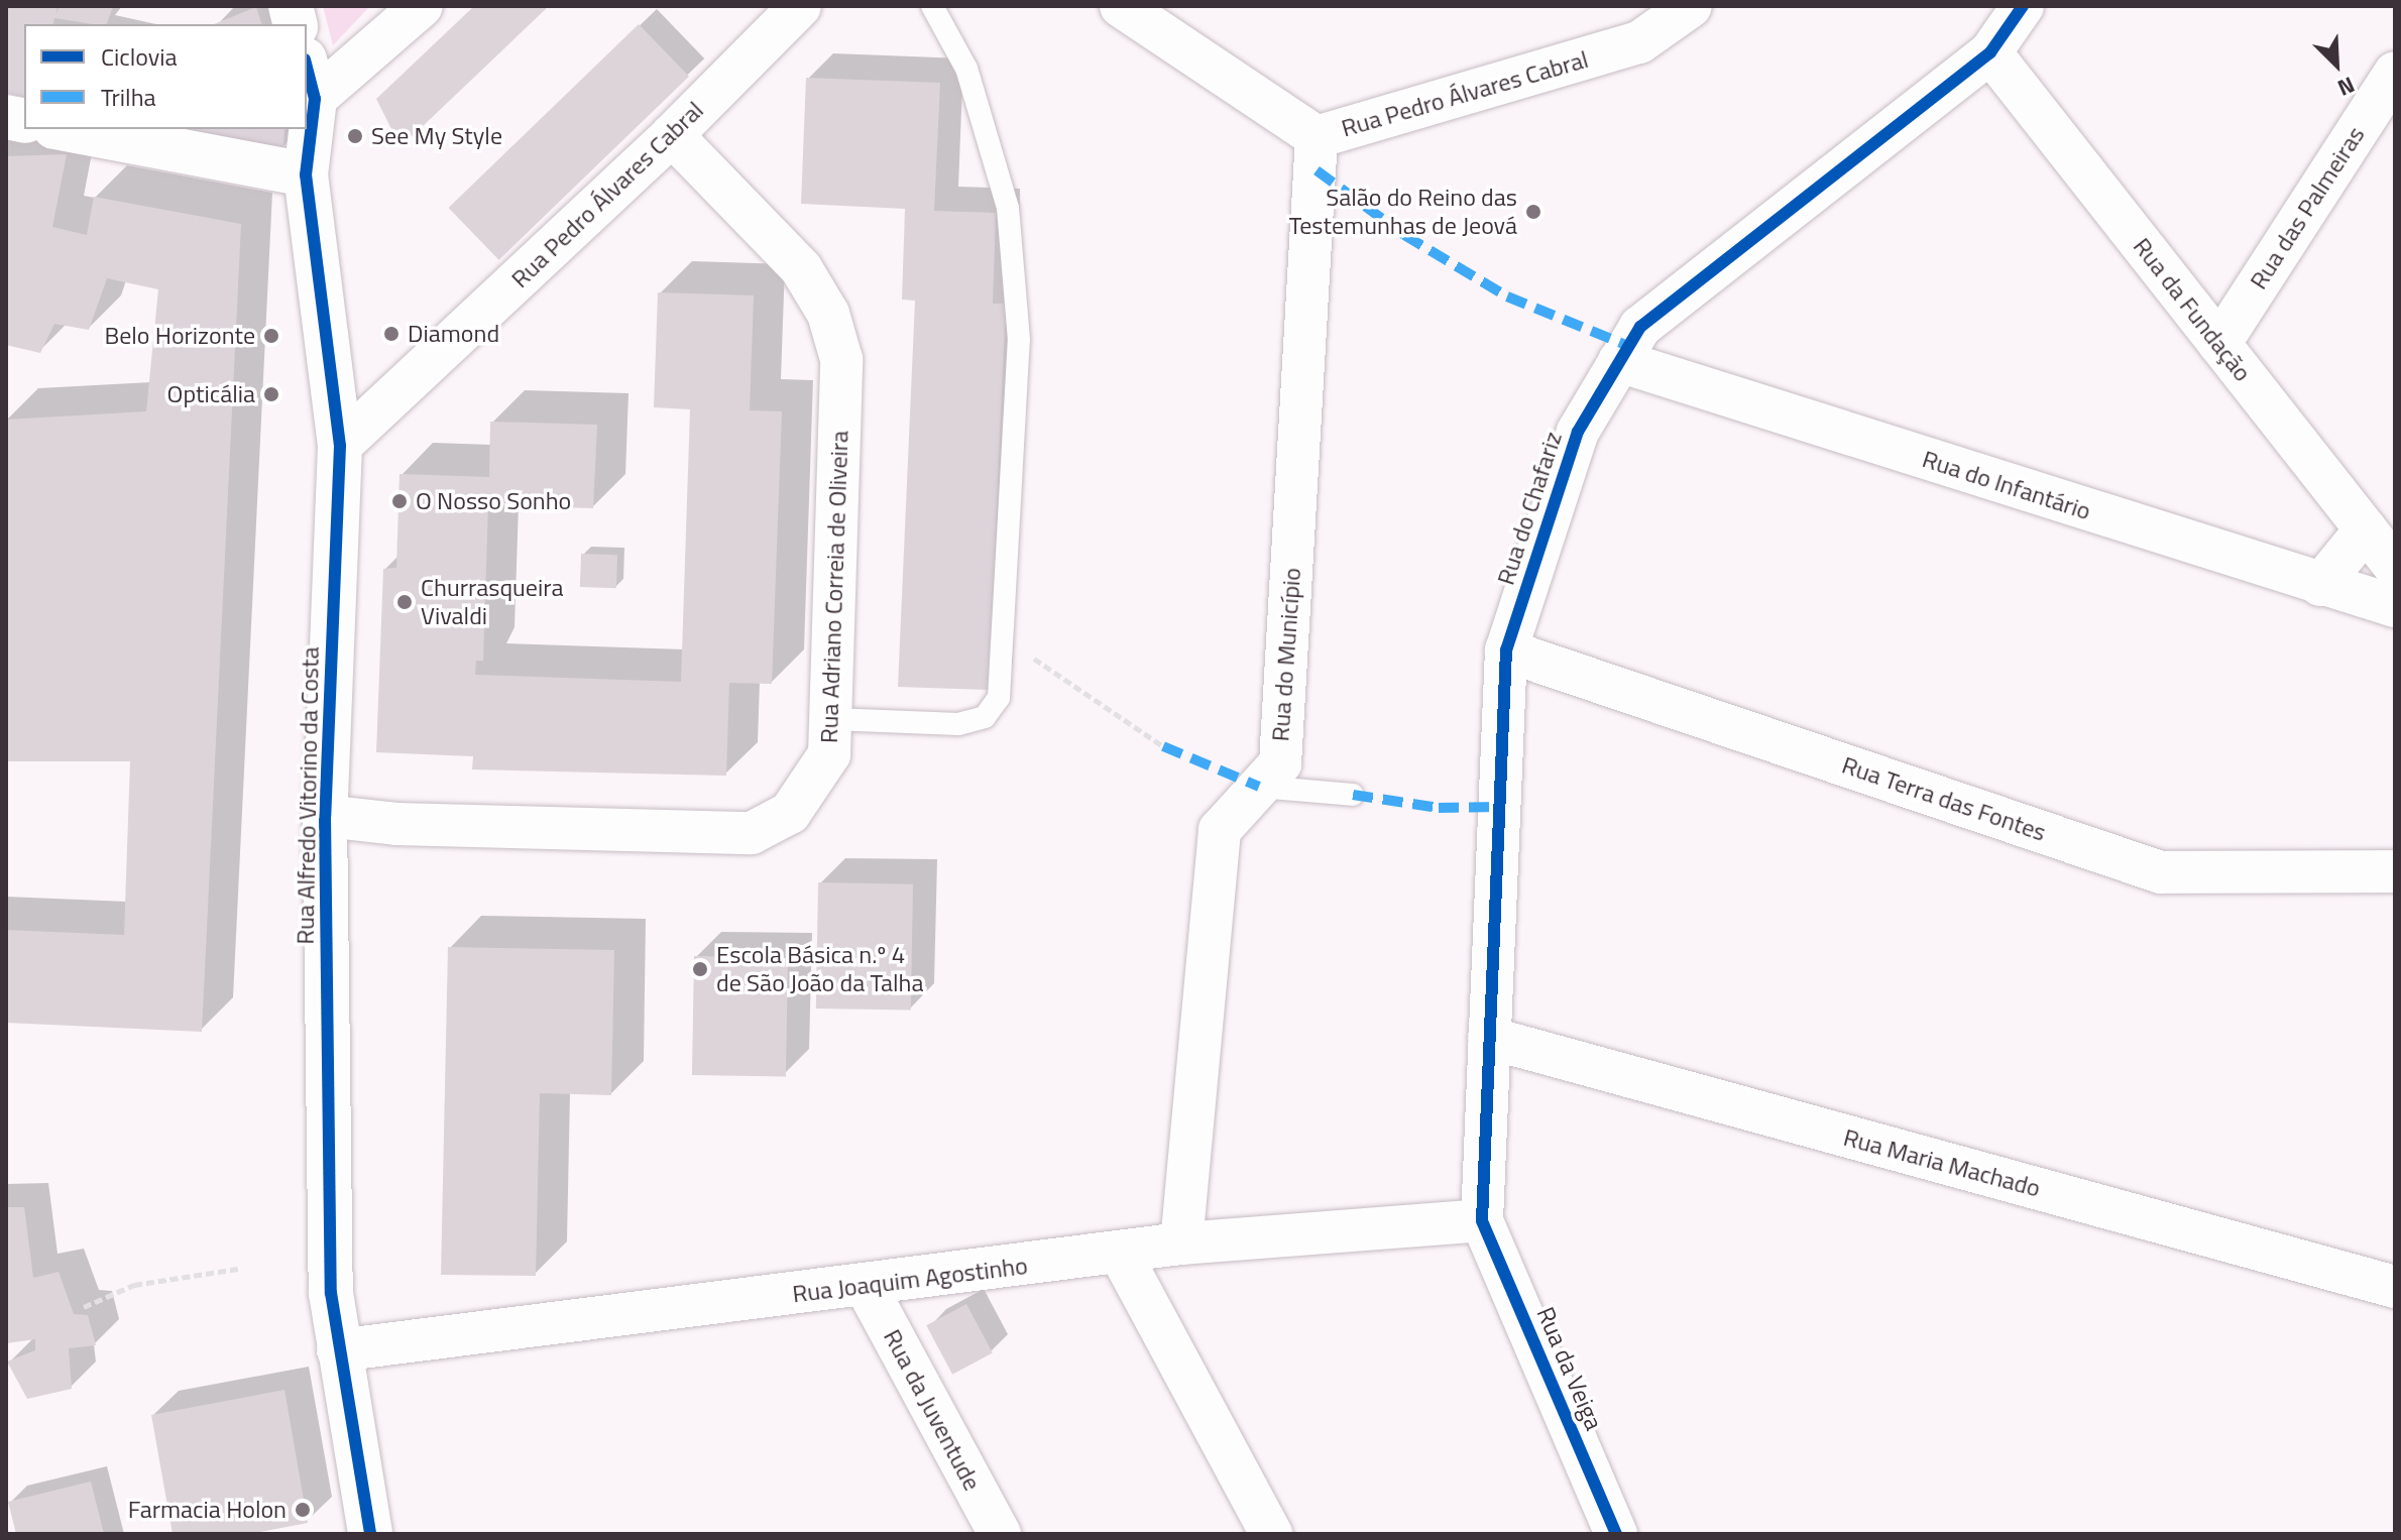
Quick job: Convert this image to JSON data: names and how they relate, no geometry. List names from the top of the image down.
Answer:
{
  "streets": {
    "street": [
      "Rua Pedro Álvares Cabral",
      "Rua das Palmeiras",
      "Rua da Fundação",
      "Rua do Infantário",
      "Rua do Chafariz",
      "Rua Adriano Correia de Oliveira",
      "Rua do Município",
      "Rua Alfredo Vitorino da Costa",
      "Rua Terra das Fontes",
      "Rua Maria Machado",
      "Rua Joaquim Agostinho",
      "Rua da Veiga",
      "Rua da Juventude"
    ]
  },
  "crossings": [
    ["Rua Pedro Álvares Cabral", "Rua Adriano Correia de Oliveira"],
    ["Rua Pedro Álvares Cabral", "Rua do Município"],
    ["Rua Pedro Álvares Cabral", "Rua Alfredo Vitorino da Costa"],
    ["Rua das Palmeiras", "Rua da Fundação"],
    ["Rua da Fundação", "Rua do Chafariz"],
    ["Rua do Infantário", "Rua do Chafariz"],
    ["Rua do Chafariz", "Rua Terra das Fontes"],
    ["Rua do Chafariz", "Rua Maria Machado"],
    ["Rua do Chafariz", "Rua Joaquim Agostinho"],
    ["Rua do Chafariz", "Rua da Veiga"],
    ["Rua Adriano Correia de Oliveira", "Rua Alfredo Vitorino da Costa"],
    ["Rua do Município", "Rua Joaquim Agostinho"],
    ["Rua Alfredo Vitorino da Costa", "Rua Joaquim Agostinho"],
    ["Rua Joaquim Agostinho", "Rua da Veiga"],
    ["Rua Joaquim Agostinho", "Rua da Juventude"]
  ],
  "places": [
    "See My Style",
    "Salão do Reino das Testemunhas de Jeová",
    "Diamond",
    "Belo Horizonte",
    "Opticália",
    "O Nosso Sonho",
    "Churrasqueira Vivaldi",
    "Escola Básica n.º 4 de São João da Talha",
    "Farmacia Holon"
  ],
  "legend": ["Ciclovia", "Trilha"],
  "north": "bottom right"
}
